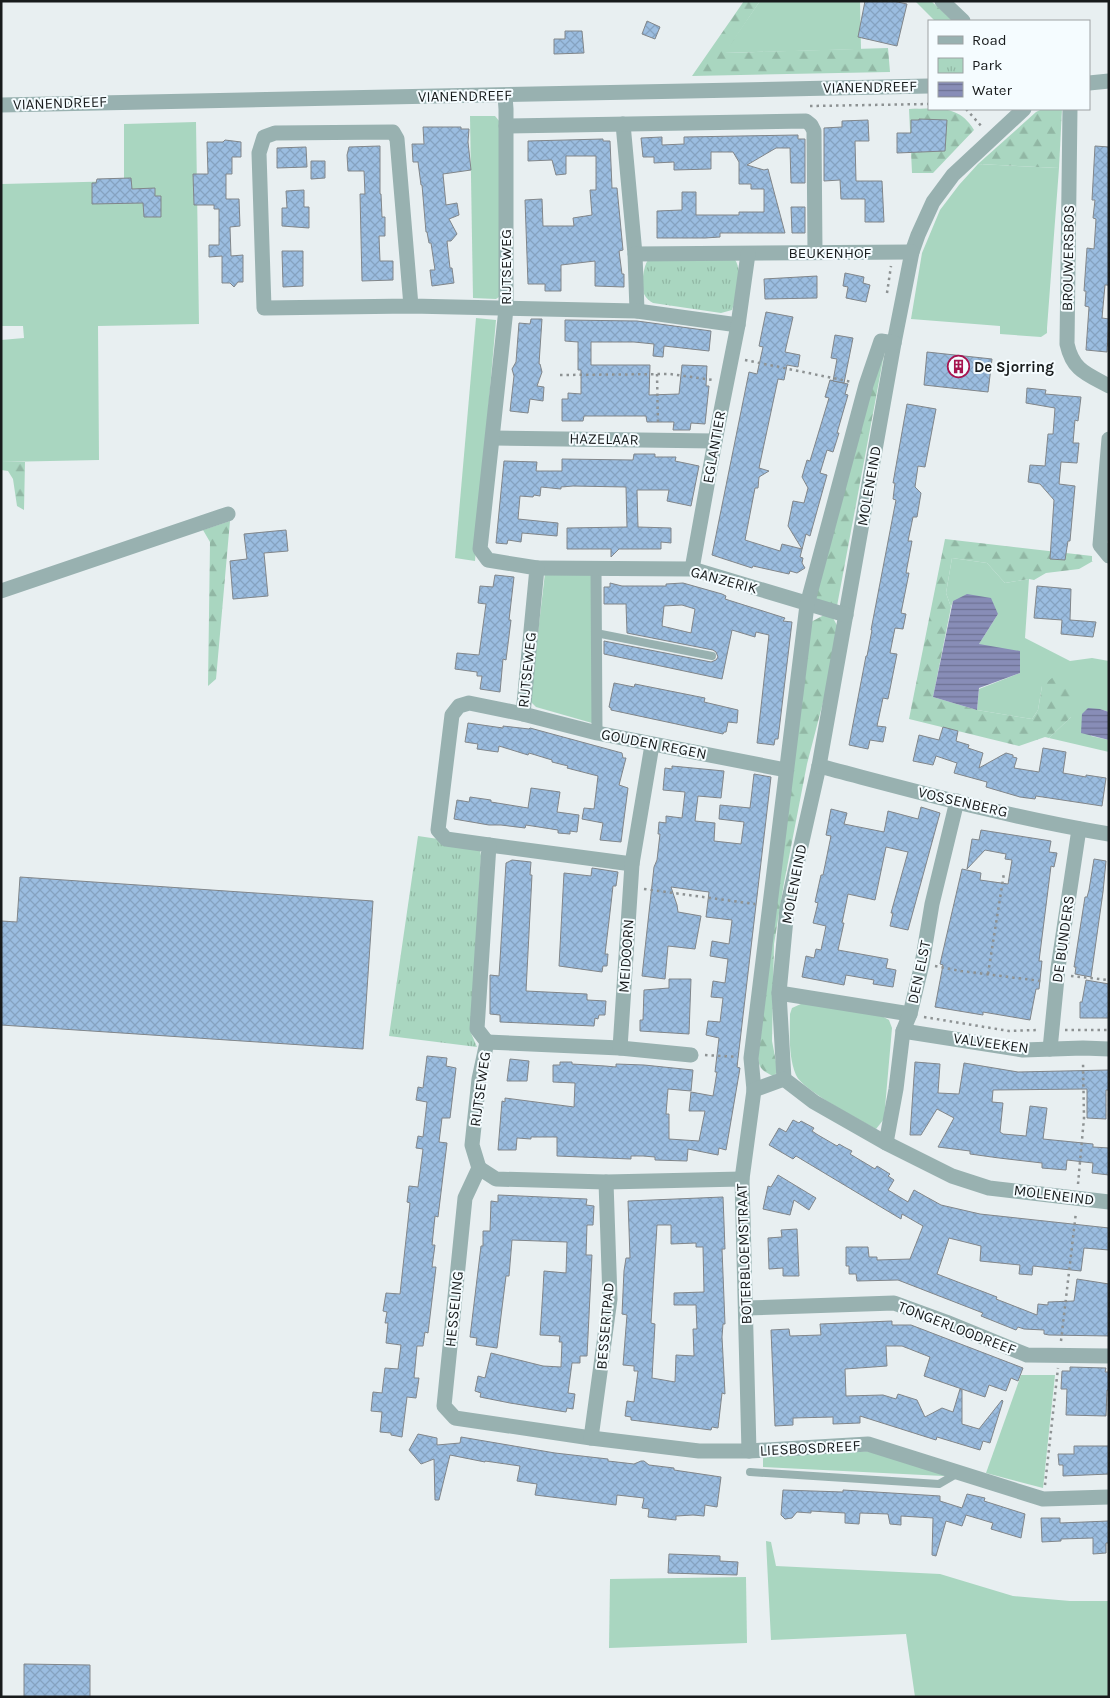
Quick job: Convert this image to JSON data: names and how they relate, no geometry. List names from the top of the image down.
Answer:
{
  "streets": {
    "street": [
      "VIANENDREEF",
      "BEUKENHOF",
      "BROUWERSBOS",
      "RIJTSEWEG",
      "HAZELAAR",
      "EGLANTIER",
      "MOLENEIND",
      "GANZERIK",
      "GOUDEN REGEN",
      "VOSSENBERG",
      "DE BUNDERS",
      "MEIDOORN",
      "DEN ELST",
      "VALVEEKEN",
      "BOTERBLOEMSTRAAT",
      "HESSELING",
      "BESSERTPAD",
      "TONGERLOODREEF",
      "LIESBOSDREEF"
    ]
  },
  "crossings": [
    ["VIANENDREEF", "BEUKENHOF"],
    ["VIANENDREEF", "RIJTSEWEG"],
    ["BEUKENHOF", "MOLENEIND"],
    ["RIJTSEWEG", "HAZELAAR"],
    ["RIJTSEWEG", "GANZERIK"],
    ["RIJTSEWEG", "GOUDEN REGEN"],
    ["RIJTSEWEG", "HESSELING"],
    ["HAZELAAR", "EGLANTIER"],
    ["EGLANTIER", "GANZERIK"],
    ["MOLENEIND", "GANZERIK"],
    ["MOLENEIND", "GOUDEN REGEN"],
    ["MOLENEIND", "VOSSENBERG"],
    ["MOLENEIND", "DEN ELST"],
    ["MOLENEIND", "BOTERBLOEMSTRAAT"],
    ["GOUDEN REGEN", "MEIDOORN"],
    ["VOSSENBERG", "DE BUNDERS"],
    ["VOSSENBERG", "DEN ELST"],
    ["DE BUNDERS", "VALVEEKEN"],
    ["DEN ELST", "VALVEEKEN"],
    ["BOTERBLOEMSTRAAT", "HESSELING"],
    ["BOTERBLOEMSTRAAT", "TONGERLOODREEF"],
    ["BOTERBLOEMSTRAAT", "LIESBOSDREEF"],
    ["HESSELING", "BESSERTPAD"],
    ["HESSELING", "LIESBOSDREEF"]
  ],
  "places": {
    "building": ["De Sjorring"]
  },
  "legend": ["Road", "Park", "Water"]
}
